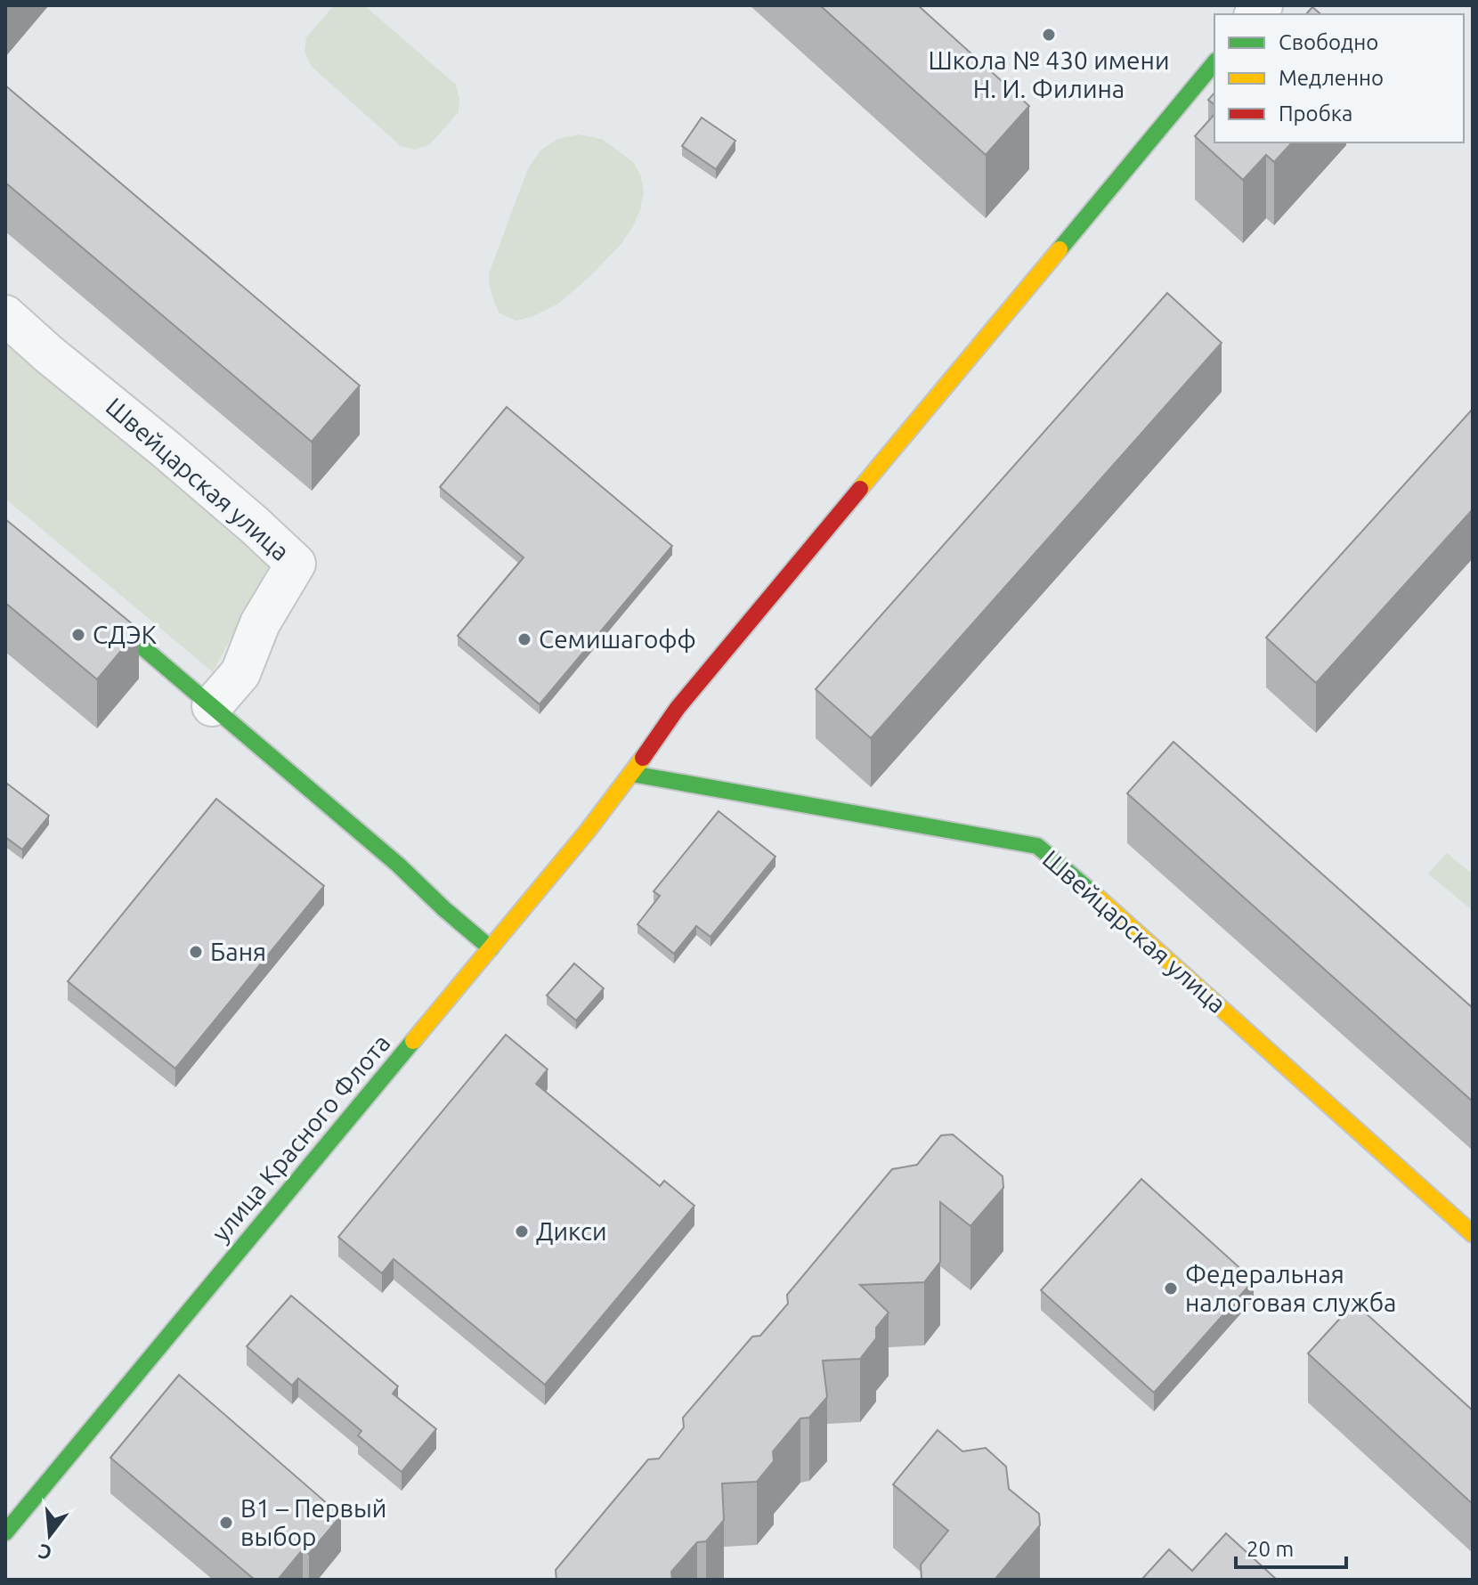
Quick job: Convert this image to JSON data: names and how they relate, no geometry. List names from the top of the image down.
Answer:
{
  "streets": {
    "street": ["Швейцарская улица", "улица Красного Флота"]
  },
  "crossings": [
    ["Швейцарская улица", "улица Красного Флота"]
  ],
  "places": [
    "Школа № 430 имени Н. И. Филина",
    "СДЭК",
    "Семишагофф",
    "Баня",
    "Дикси",
    "Федеральная налоговая служба",
    "В1 – Первый выбор"
  ],
  "legend": ["Свободно", "Медленно", "Пробка"],
  "scale_bar": "20 m",
  "north": "bottom"
}
